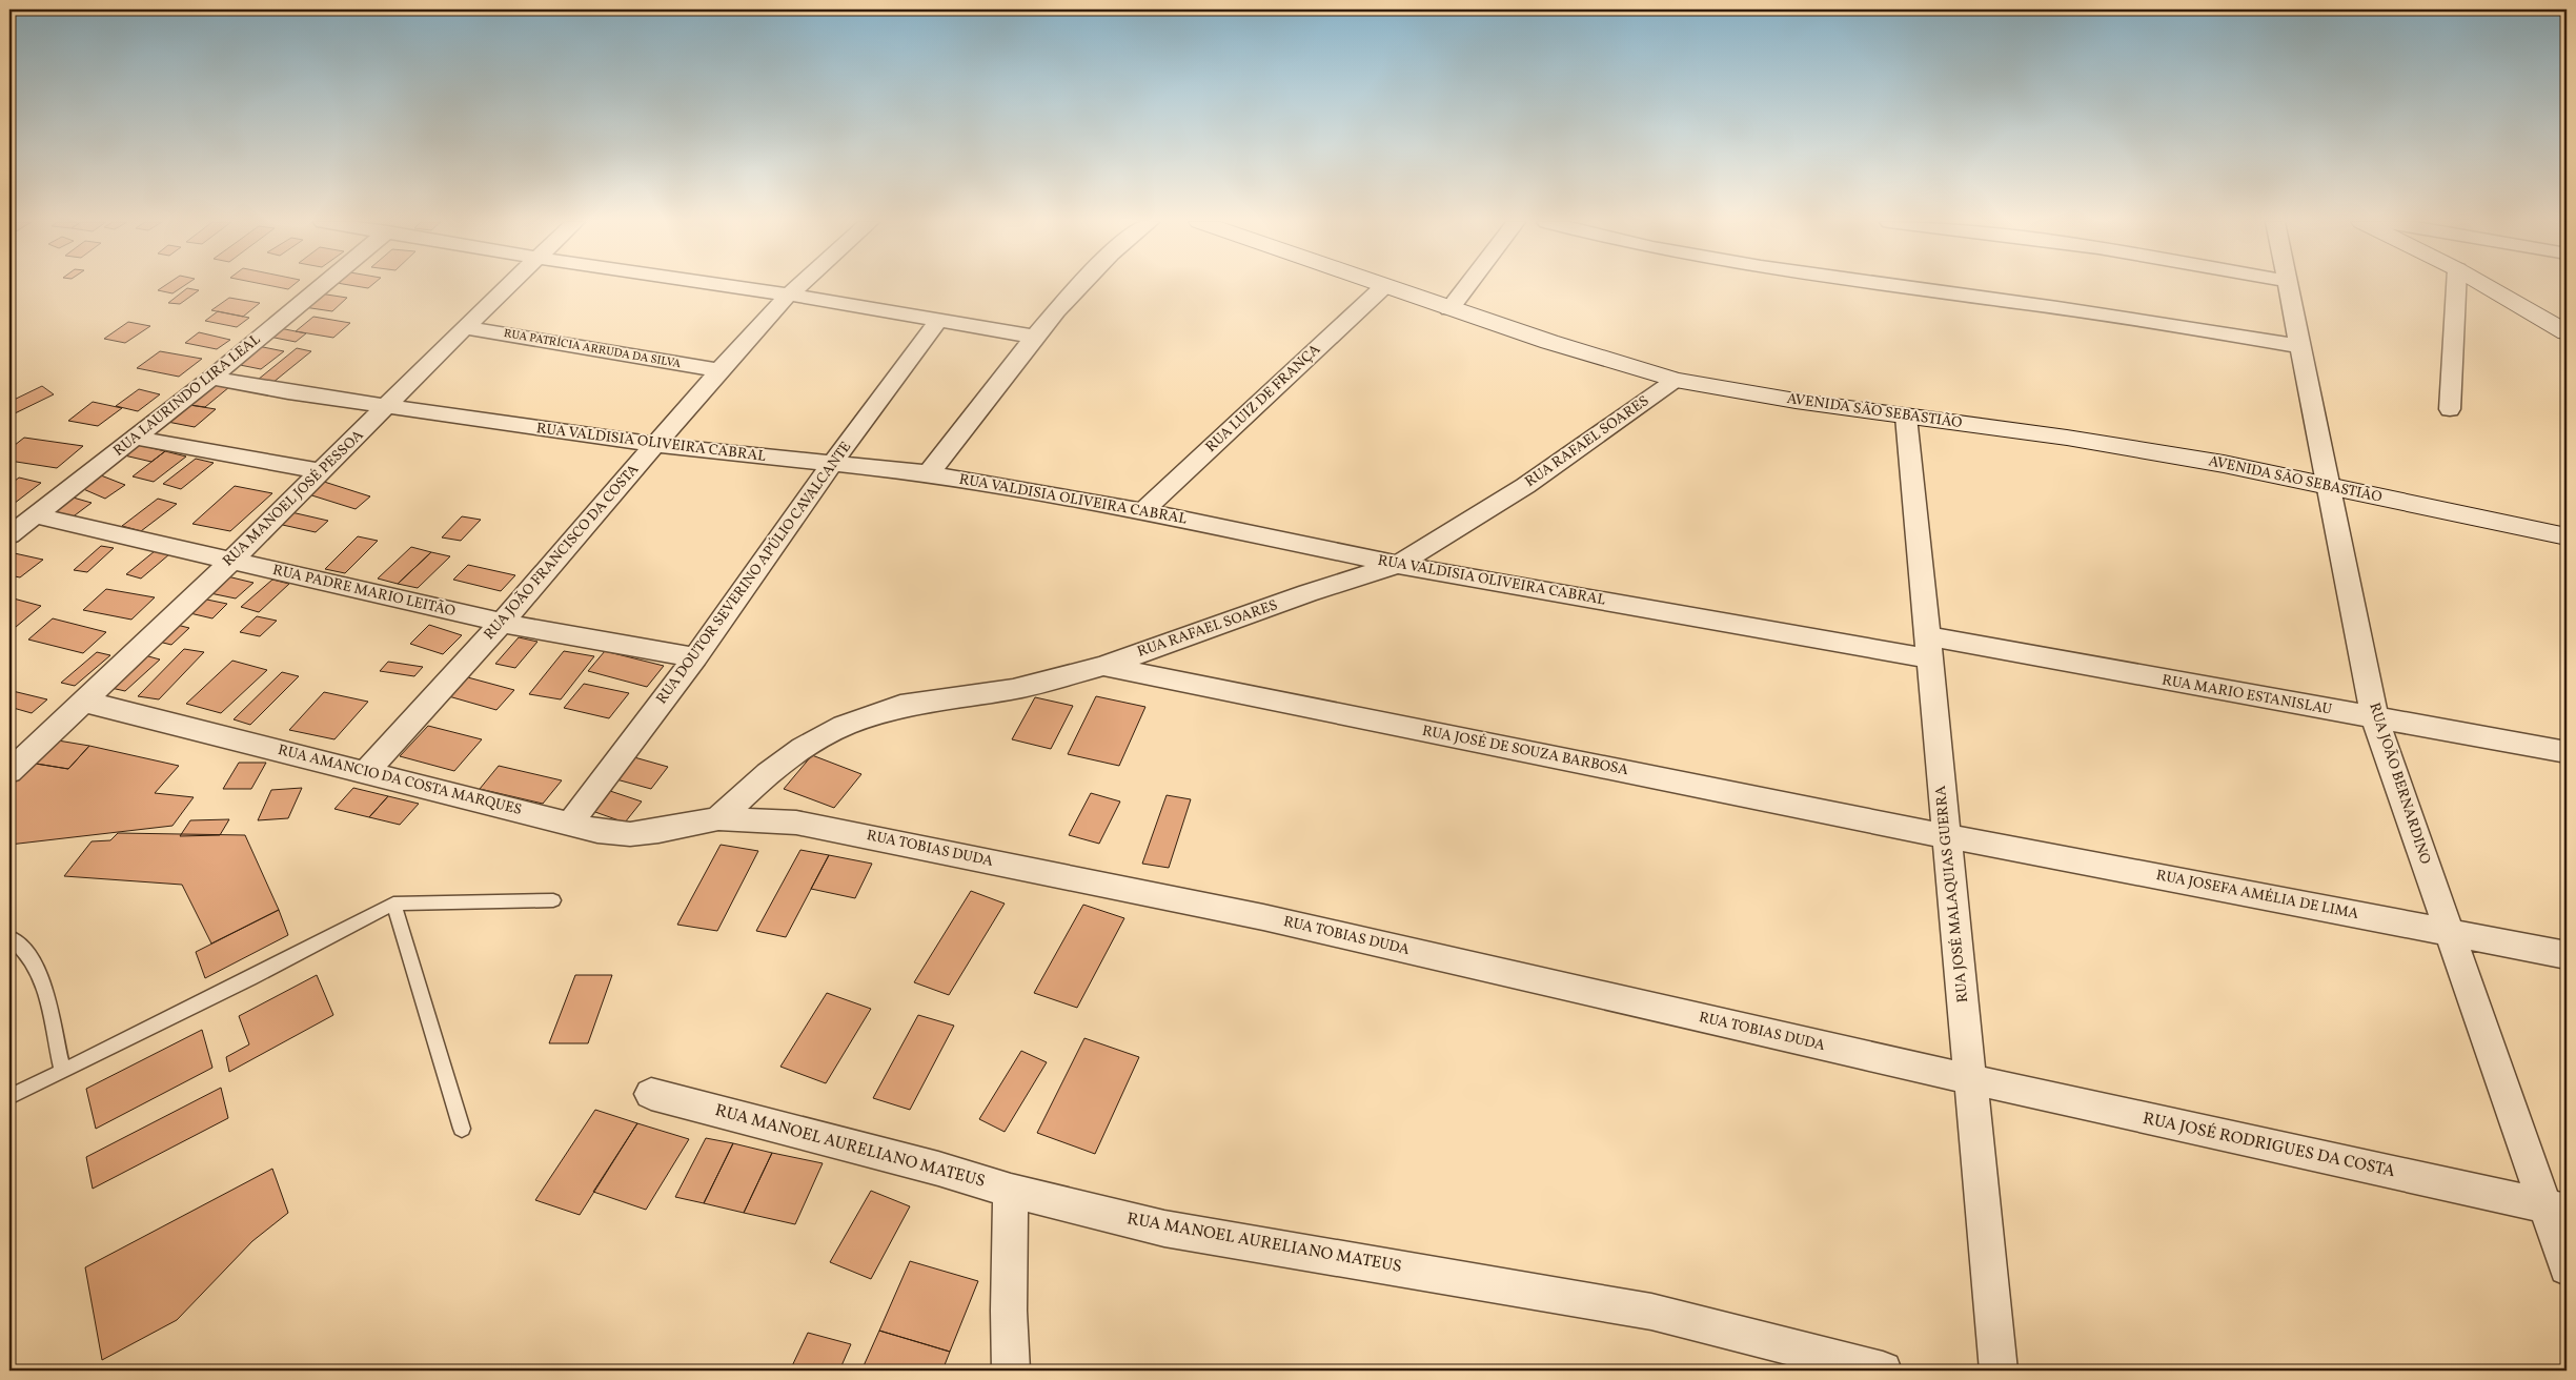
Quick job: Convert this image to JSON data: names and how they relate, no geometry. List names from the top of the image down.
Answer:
{
  "streets": {
    "main road": ["AVENIDA SÃO SEBASTIÃO"],
    "street": [
      "RUA PATRÍCIA ARRUDA DA SILVA",
      "RUA LAURINDO LIRA LEAL",
      "RUA LUIZ DE FRANÇA",
      "RUA RAFAEL SOARES",
      "RUA VALDISIA OLIVEIRA CABRAL",
      "RUA MANOEL JOSÉ PESSOA",
      "RUA JOÃO FRANCISCO DA COSTA",
      "RUA DOUTOR SEVERINO APÚLIO CAVALCANTE",
      "RUA PADRE MARIO LEITÃO",
      "RUA MARIO ESTANISLAU",
      "RUA JOSÉ DE SOUZA BARBOSA",
      "RUA AMANCIO DA COSTA MARQUES",
      "RUA JOÃO BERNARDINO",
      "RUA TOBIAS DUDA",
      "RUA JOSÉ MALAQUIAS GUERRA",
      "RUA JOSEFA AMÉLIA DE LIMA",
      "RUA JOSÉ RODRIGUES DA COSTA",
      "RUA MANOEL AURELIANO MATEUS"
    ]
  },
  "crossings": [
    ["RUA PATRÍCIA ARRUDA DA SILVA", "RUA MANOEL JOSÉ PESSOA"],
    ["RUA PATRÍCIA ARRUDA DA SILVA", "RUA JOÃO FRANCISCO DA COSTA"],
    ["RUA LAURINDO LIRA LEAL", "RUA VALDISIA OLIVEIRA CABRAL"],
    ["RUA LAURINDO LIRA LEAL", "RUA PADRE MARIO LEITÃO"],
    ["RUA LUIZ DE FRANÇA", "AVENIDA SÃO SEBASTIÃO"],
    ["RUA LUIZ DE FRANÇA", "RUA VALDISIA OLIVEIRA CABRAL"],
    ["AVENIDA SÃO SEBASTIÃO", "RUA RAFAEL SOARES"],
    ["AVENIDA SÃO SEBASTIÃO", "RUA JOÃO BERNARDINO"],
    ["AVENIDA SÃO SEBASTIÃO", "RUA JOSÉ MALAQUIAS GUERRA"],
    ["RUA RAFAEL SOARES", "RUA VALDISIA OLIVEIRA CABRAL"],
    ["RUA RAFAEL SOARES", "RUA JOSÉ DE SOUZA BARBOSA"],
    ["RUA RAFAEL SOARES", "RUA AMANCIO DA COSTA MARQUES"],
    ["RUA RAFAEL SOARES", "RUA TOBIAS DUDA"],
    ["RUA VALDISIA OLIVEIRA CABRAL", "RUA MANOEL JOSÉ PESSOA"],
    ["RUA VALDISIA OLIVEIRA CABRAL", "RUA JOÃO FRANCISCO DA COSTA"],
    ["RUA VALDISIA OLIVEIRA CABRAL", "RUA DOUTOR SEVERINO APÚLIO CAVALCANTE"],
    ["RUA VALDISIA OLIVEIRA CABRAL", "RUA MARIO ESTANISLAU"],
    ["RUA VALDISIA OLIVEIRA CABRAL", "RUA JOSÉ MALAQUIAS GUERRA"],
    ["RUA MANOEL JOSÉ PESSOA", "RUA PADRE MARIO LEITÃO"],
    ["RUA MANOEL JOSÉ PESSOA", "RUA AMANCIO DA COSTA MARQUES"],
    ["RUA JOÃO FRANCISCO DA COSTA", "RUA PADRE MARIO LEITÃO"],
    ["RUA JOÃO FRANCISCO DA COSTA", "RUA AMANCIO DA COSTA MARQUES"],
    ["RUA DOUTOR SEVERINO APÚLIO CAVALCANTE", "RUA PADRE MARIO LEITÃO"],
    ["RUA DOUTOR SEVERINO APÚLIO CAVALCANTE", "RUA AMANCIO DA COSTA MARQUES"],
    ["RUA MARIO ESTANISLAU", "RUA JOÃO BERNARDINO"],
    ["RUA MARIO ESTANISLAU", "RUA JOSÉ MALAQUIAS GUERRA"],
    ["RUA JOSÉ DE SOUZA BARBOSA", "RUA JOSÉ MALAQUIAS GUERRA"],
    ["RUA JOSÉ DE SOUZA BARBOSA", "RUA JOSEFA AMÉLIA DE LIMA"],
    ["RUA AMANCIO DA COSTA MARQUES", "RUA TOBIAS DUDA"],
    ["RUA JOÃO BERNARDINO", "RUA JOSEFA AMÉLIA DE LIMA"],
    ["RUA JOÃO BERNARDINO", "RUA JOSÉ RODRIGUES DA COSTA"],
    ["RUA TOBIAS DUDA", "RUA JOSÉ MALAQUIAS GUERRA"],
    ["RUA TOBIAS DUDA", "RUA JOSÉ RODRIGUES DA COSTA"],
    ["RUA JOSÉ MALAQUIAS GUERRA", "RUA JOSEFA AMÉLIA DE LIMA"],
    ["RUA JOSÉ MALAQUIAS GUERRA", "RUA JOSÉ RODRIGUES DA COSTA"]
  ]
}
